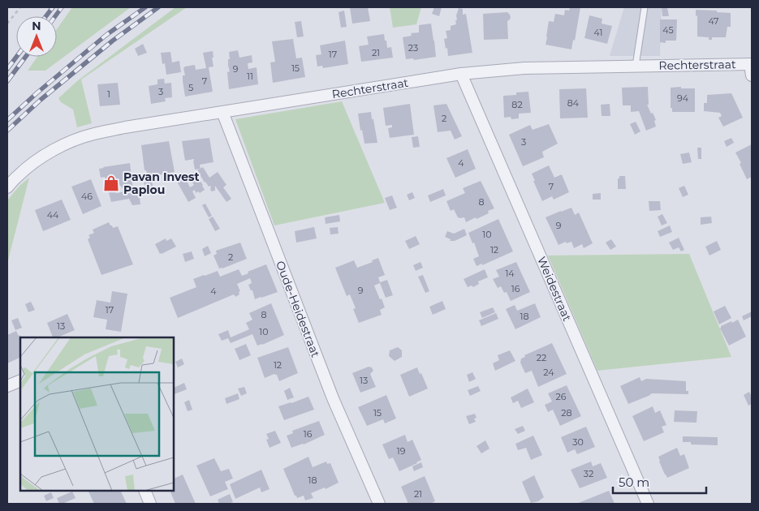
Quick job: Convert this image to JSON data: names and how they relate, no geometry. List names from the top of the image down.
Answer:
{
  "streets": {
    "street": ["Rechterstraat", "Weidestraat", "Oude-Heidestraat"]
  },
  "crossings": [
    ["Rechterstraat", "Weidestraat"],
    ["Rechterstraat", "Oude-Heidestraat"]
  ],
  "places": {
    "shop": ["Pavan Invest Paplou"]
  },
  "house_numbers": [
    "47",
    "45",
    "41",
    "23",
    "21",
    "17",
    "15",
    "9",
    "11",
    "7",
    "5",
    "3",
    "1",
    "94",
    "84",
    "82",
    "2",
    "3",
    "4",
    "7",
    "46",
    "8",
    "44",
    "9",
    "10",
    "12",
    "2",
    "14",
    "16",
    "9",
    "4",
    "17",
    "8",
    "18",
    "13",
    "10",
    "22",
    "12",
    "24",
    "13",
    "26",
    "15",
    "28",
    "16",
    "30",
    "19",
    "32",
    "18",
    "21"
  ],
  "scale_bar": "50 m",
  "north": "top"
}
